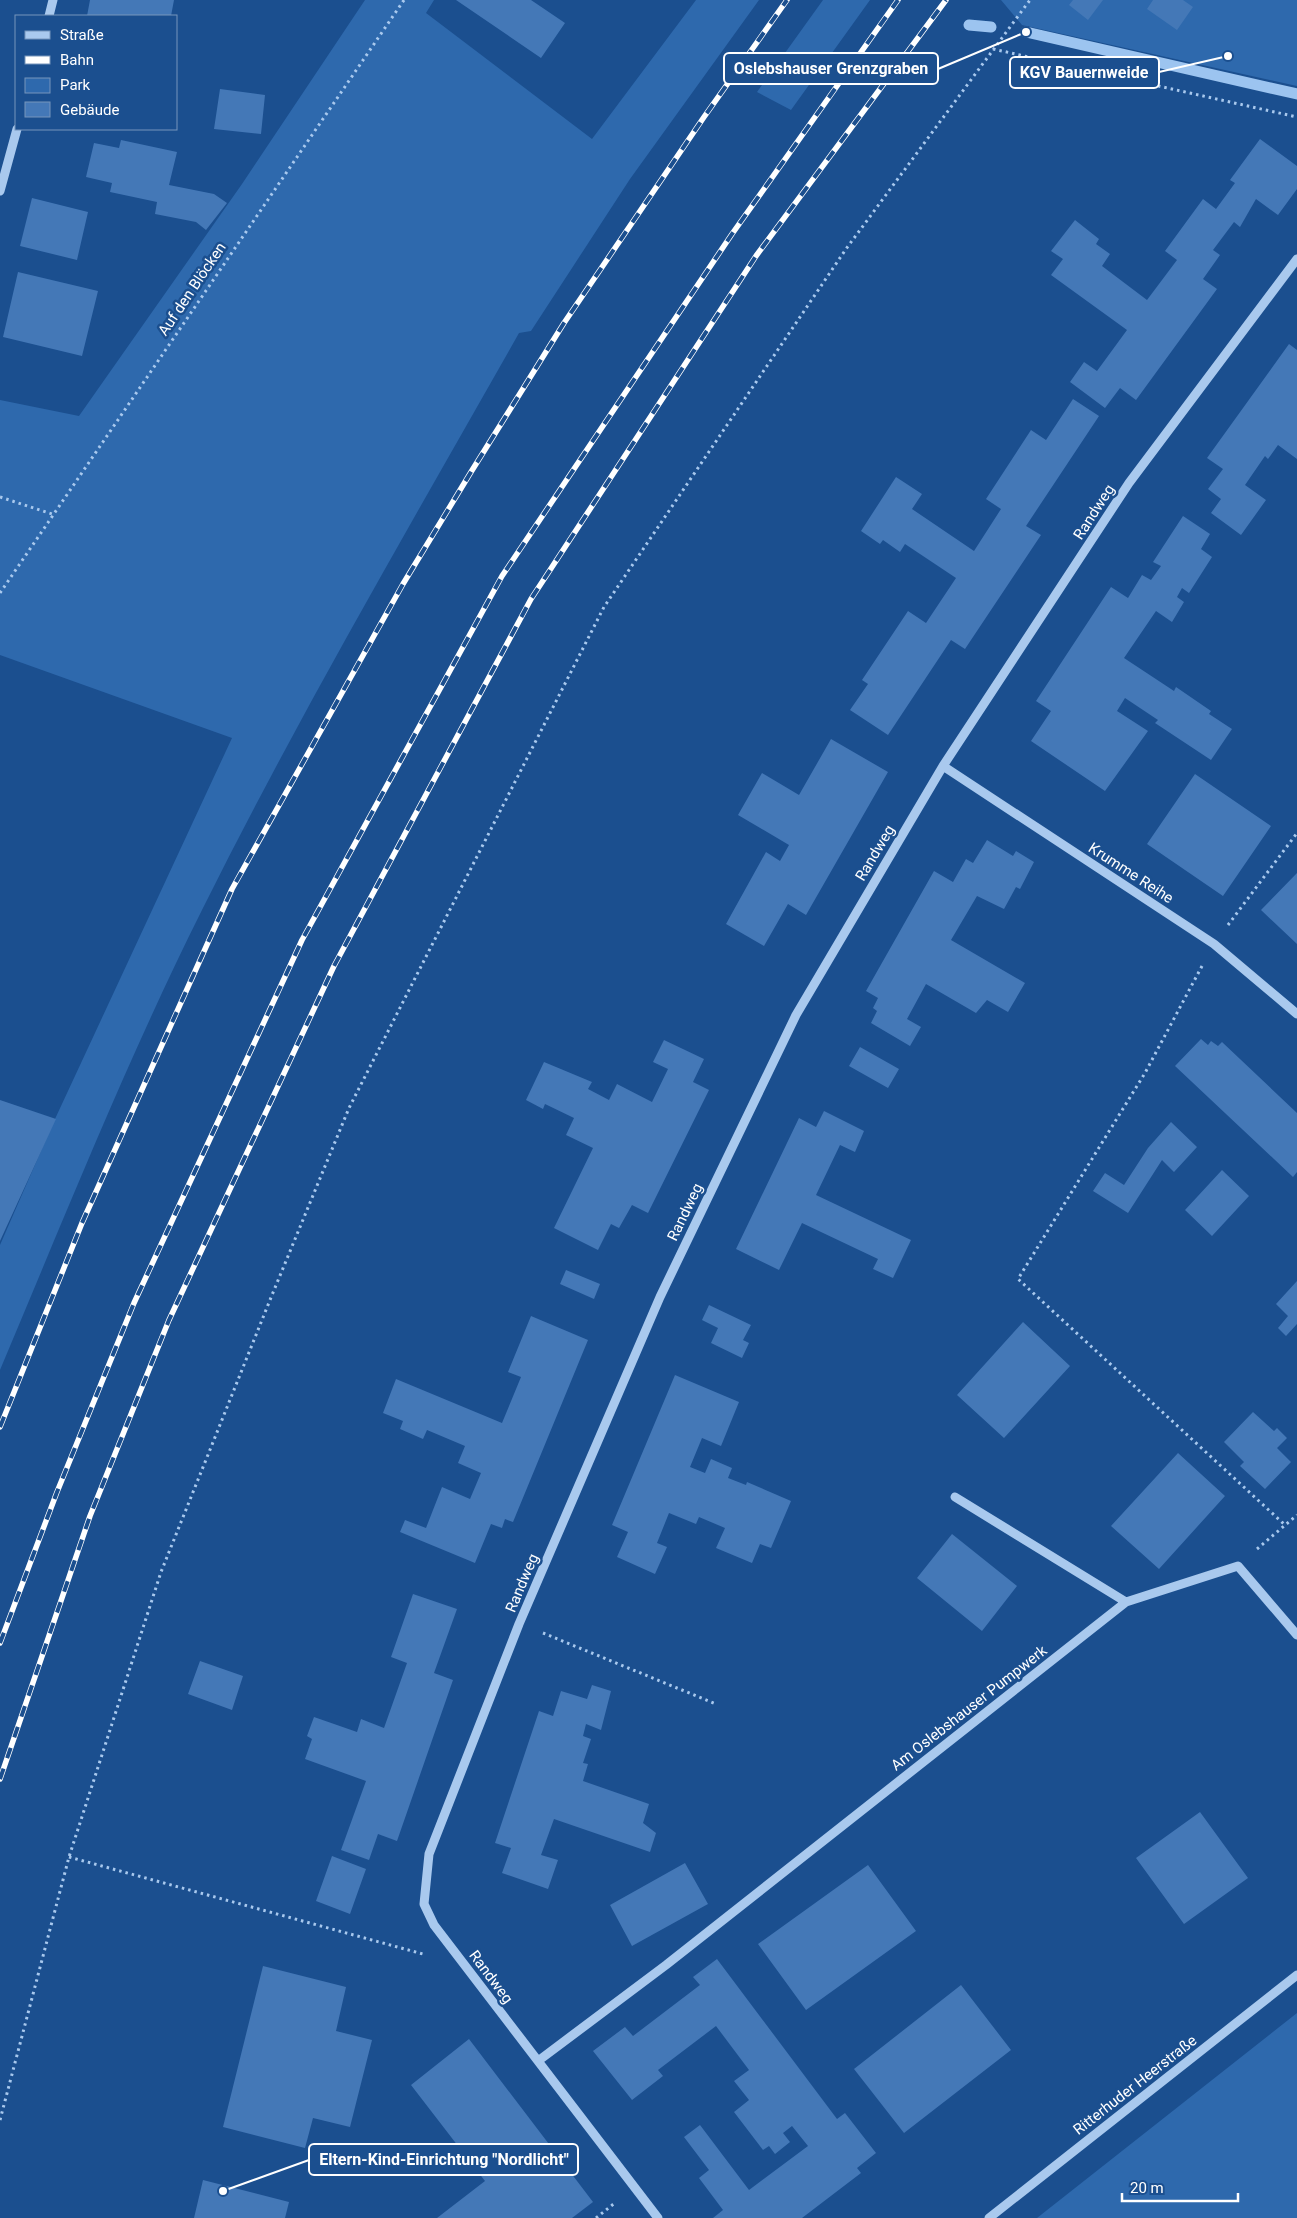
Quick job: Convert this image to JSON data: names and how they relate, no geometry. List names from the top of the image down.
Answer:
{
  "streets": {
    "street": [
      "Randweg",
      "Krumme Reihe",
      "Am Oslebshauser Pumpwerk",
      "Ritterhuder Heerstraße"
    ],
    "path": ["Auf den Blöcken"]
  },
  "crossings": [
    ["Randweg", "Krumme Reihe"],
    ["Randweg", "Am Oslebshauser Pumpwerk"]
  ],
  "places": ["Oslebshauser Grenzgraben", "KGV Bauernweide", "Eltern-Kind-Einrichtung \"Nordlicht\""],
  "legend": [
    "Straße",
    "Bahn",
    "Park",
    "Gebäude"
  ],
  "scale_bar": "20 m"
}
